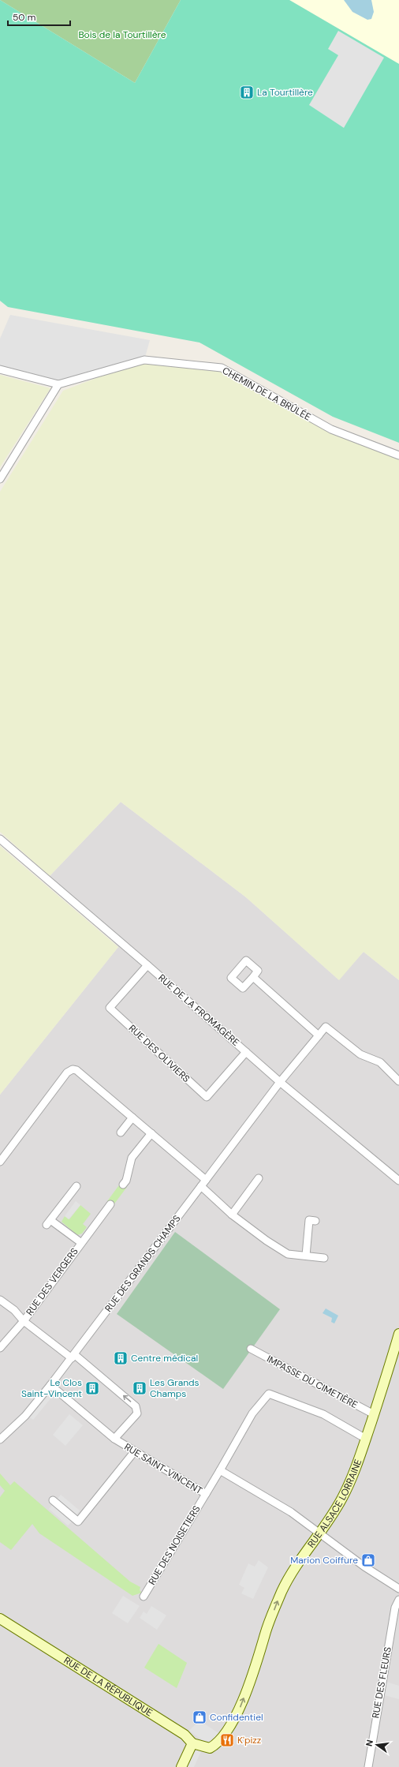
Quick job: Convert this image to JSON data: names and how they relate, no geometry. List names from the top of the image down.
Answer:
{
  "streets": {
    "street": [
      "CHEMIN DE LA BRÛLÉE",
      "RUE DE LA FROMAGÈRE",
      "RUE DES OLIVIERS",
      "RUE DES GRANDS CHAMPS",
      "RUE DES VERGERS",
      "IMPASSE DU CIMETIÈRE",
      "RUE SAINT-VINCENT",
      "RUE ALSACE LORRAINE",
      "RUE DES NOISETIERS",
      "RUE DES FLEURS",
      "RUE DE LA RÉPUBLIQUE"
    ]
  },
  "crossings": [
    ["RUE DE LA FROMAGÈRE", "RUE DES OLIVIERS"],
    ["RUE DE LA FROMAGÈRE", "RUE DES GRANDS CHAMPS"],
    ["RUE DES GRANDS CHAMPS", "RUE DES VERGERS"],
    ["RUE DES GRANDS CHAMPS", "RUE SAINT-VINCENT"],
    ["RUE DES VERGERS", "RUE SAINT-VINCENT"],
    ["IMPASSE DU CIMETIÈRE", "RUE ALSACE LORRAINE"],
    ["RUE SAINT-VINCENT", "RUE ALSACE LORRAINE"],
    ["RUE SAINT-VINCENT", "RUE DES NOISETIERS"],
    ["RUE ALSACE LORRAINE", "RUE DE LA RÉPUBLIQUE"]
  ],
  "one_way": ["RUE ALSACE LORRAINE"],
  "parks": ["Bois de la Tourtillère"],
  "places": {
    "building": [
      "La Tourtillère",
      "Centre médical",
      "Le Clos Saint-Vincent",
      "Les Grands Champs"
    ],
    "shop": ["Marion Coiffure", "Confidentiel"],
    "restaurant": ["K'pizz"]
  },
  "scale_bar": "50 m",
  "north": "left"
}
